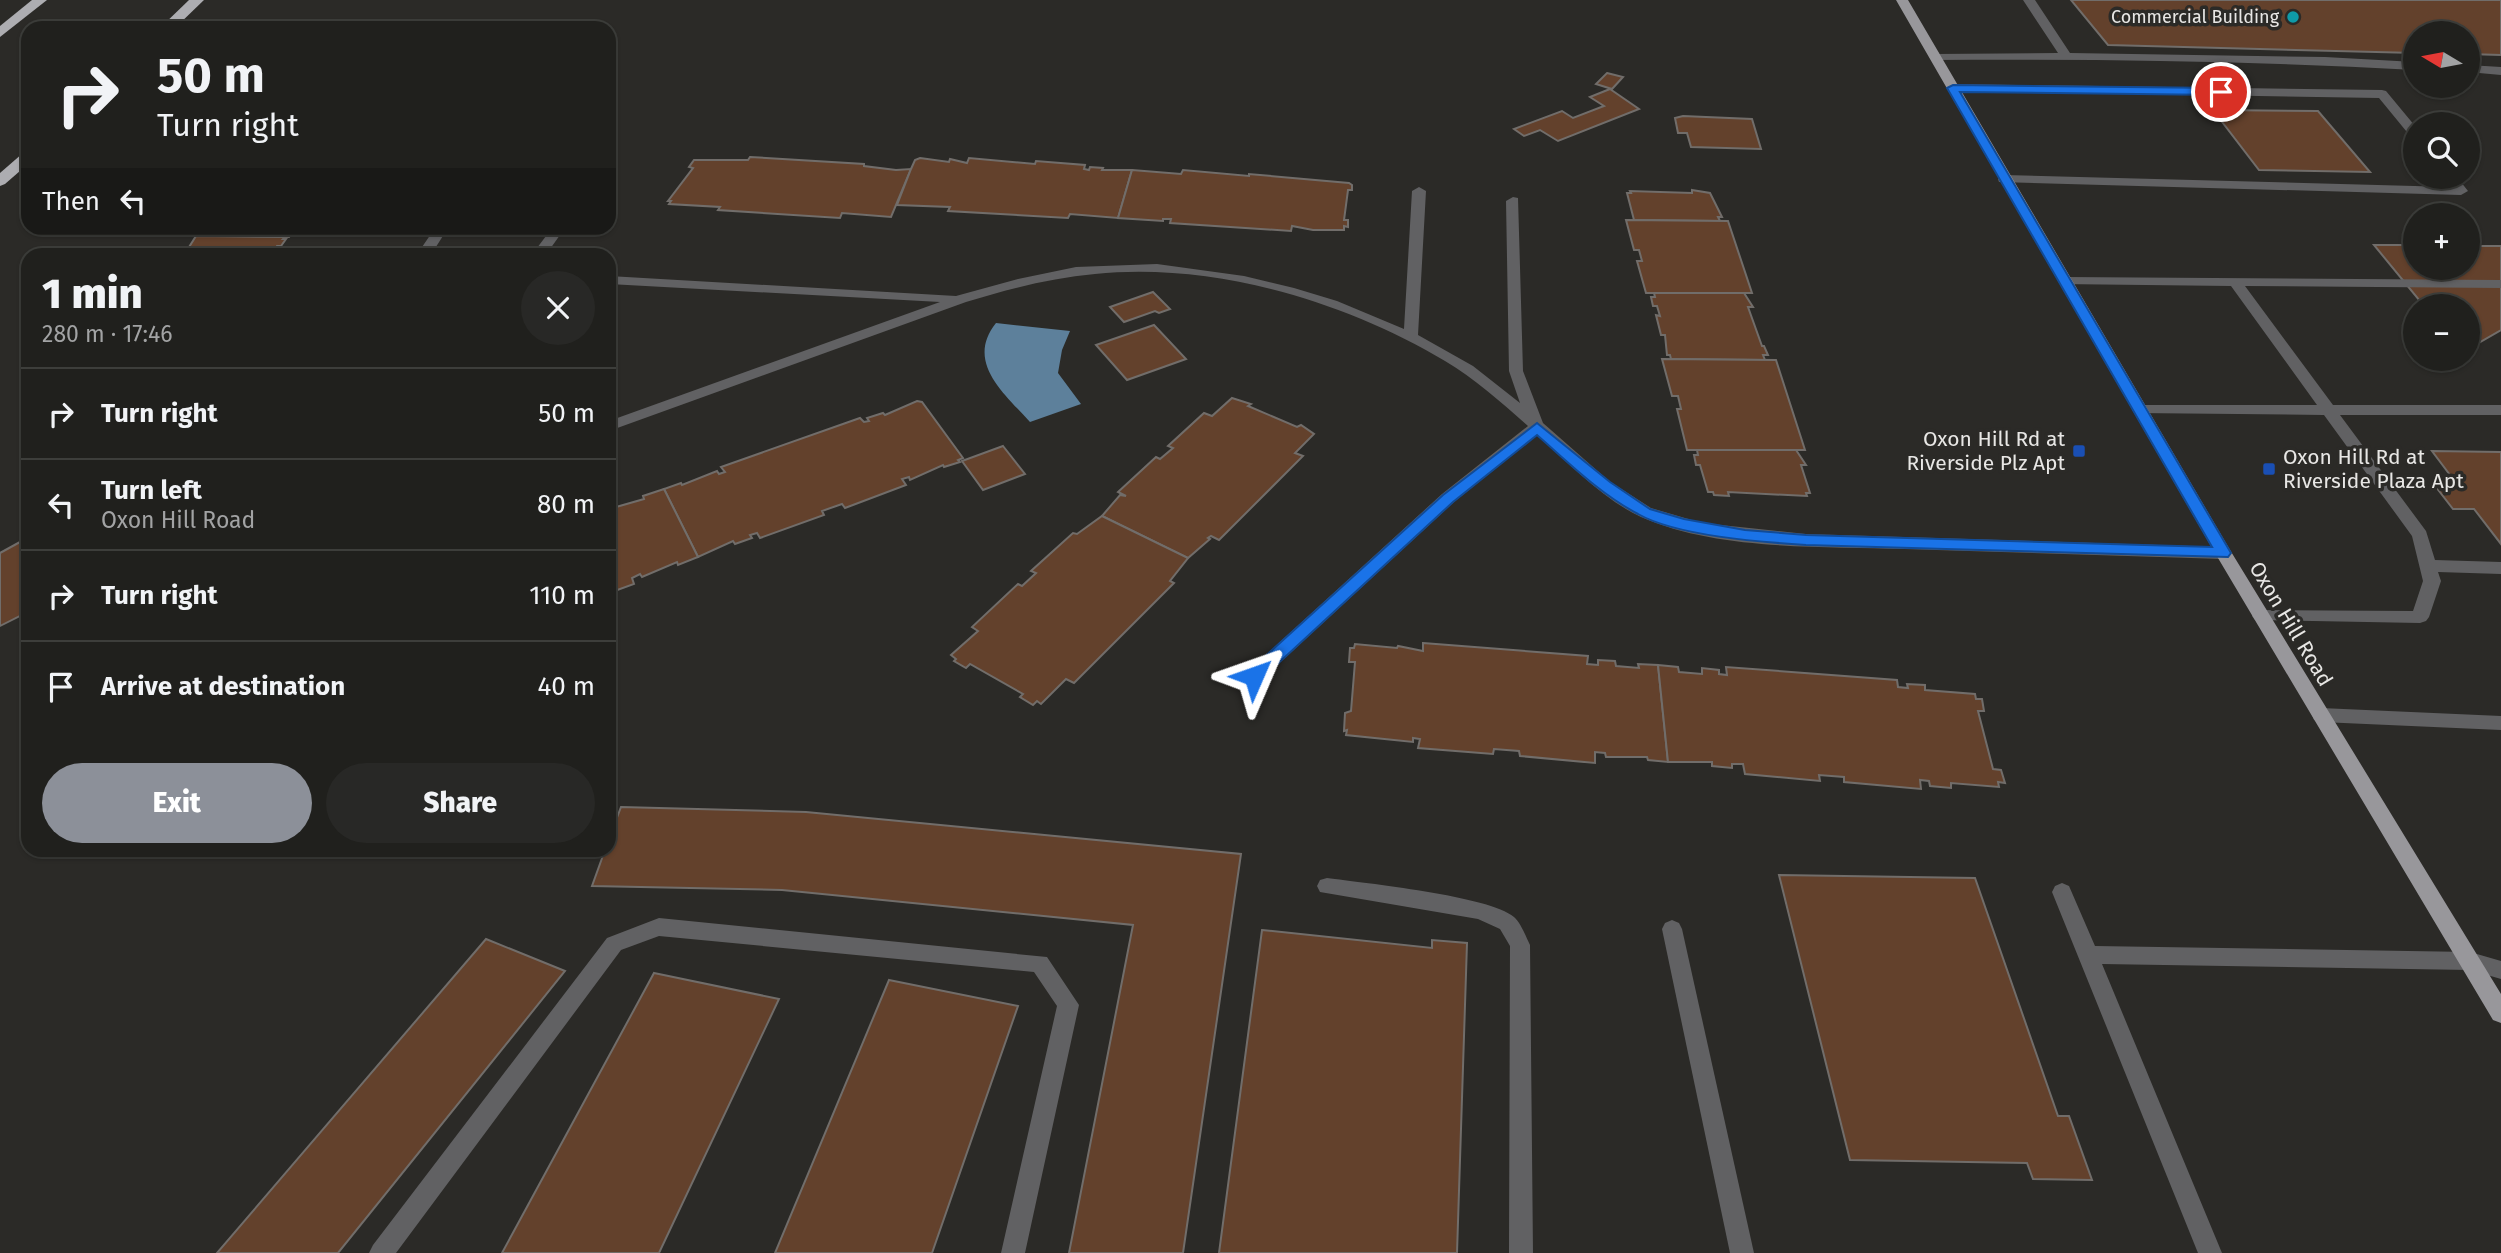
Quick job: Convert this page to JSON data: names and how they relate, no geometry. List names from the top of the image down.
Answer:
{
  "streets": {
    "main road": ["Oxon Hill Road"]
  },
  "places": {
    "other": ["Commercial Building"],
    "transit": ["Oxon Hill Rd at Riverside Plz Apt", "Oxon Hill Rd at Riverside Plaza Apt"]
  },
  "north": "left",
  "page": {
    "map_buttons": ["+", "−"],
    "turn": ["50 m", "Turn right"],
    "then": "Then",
    "heading": ["1 min", "280 m · 17:46"],
    "list": [
      {
        "name": "Turn right",
        "value": "50 m"
      },
      {
        "name": "Turn left",
        "note": "Oxon Hill Road",
        "value": "80 m"
      },
      {
        "name": "Turn right",
        "value": "110 m"
      },
      {
        "name": "Arrive at destination",
        "value": "40 m"
      }
    ],
    "buttons": ["Exit", "Share"]
  }
}
